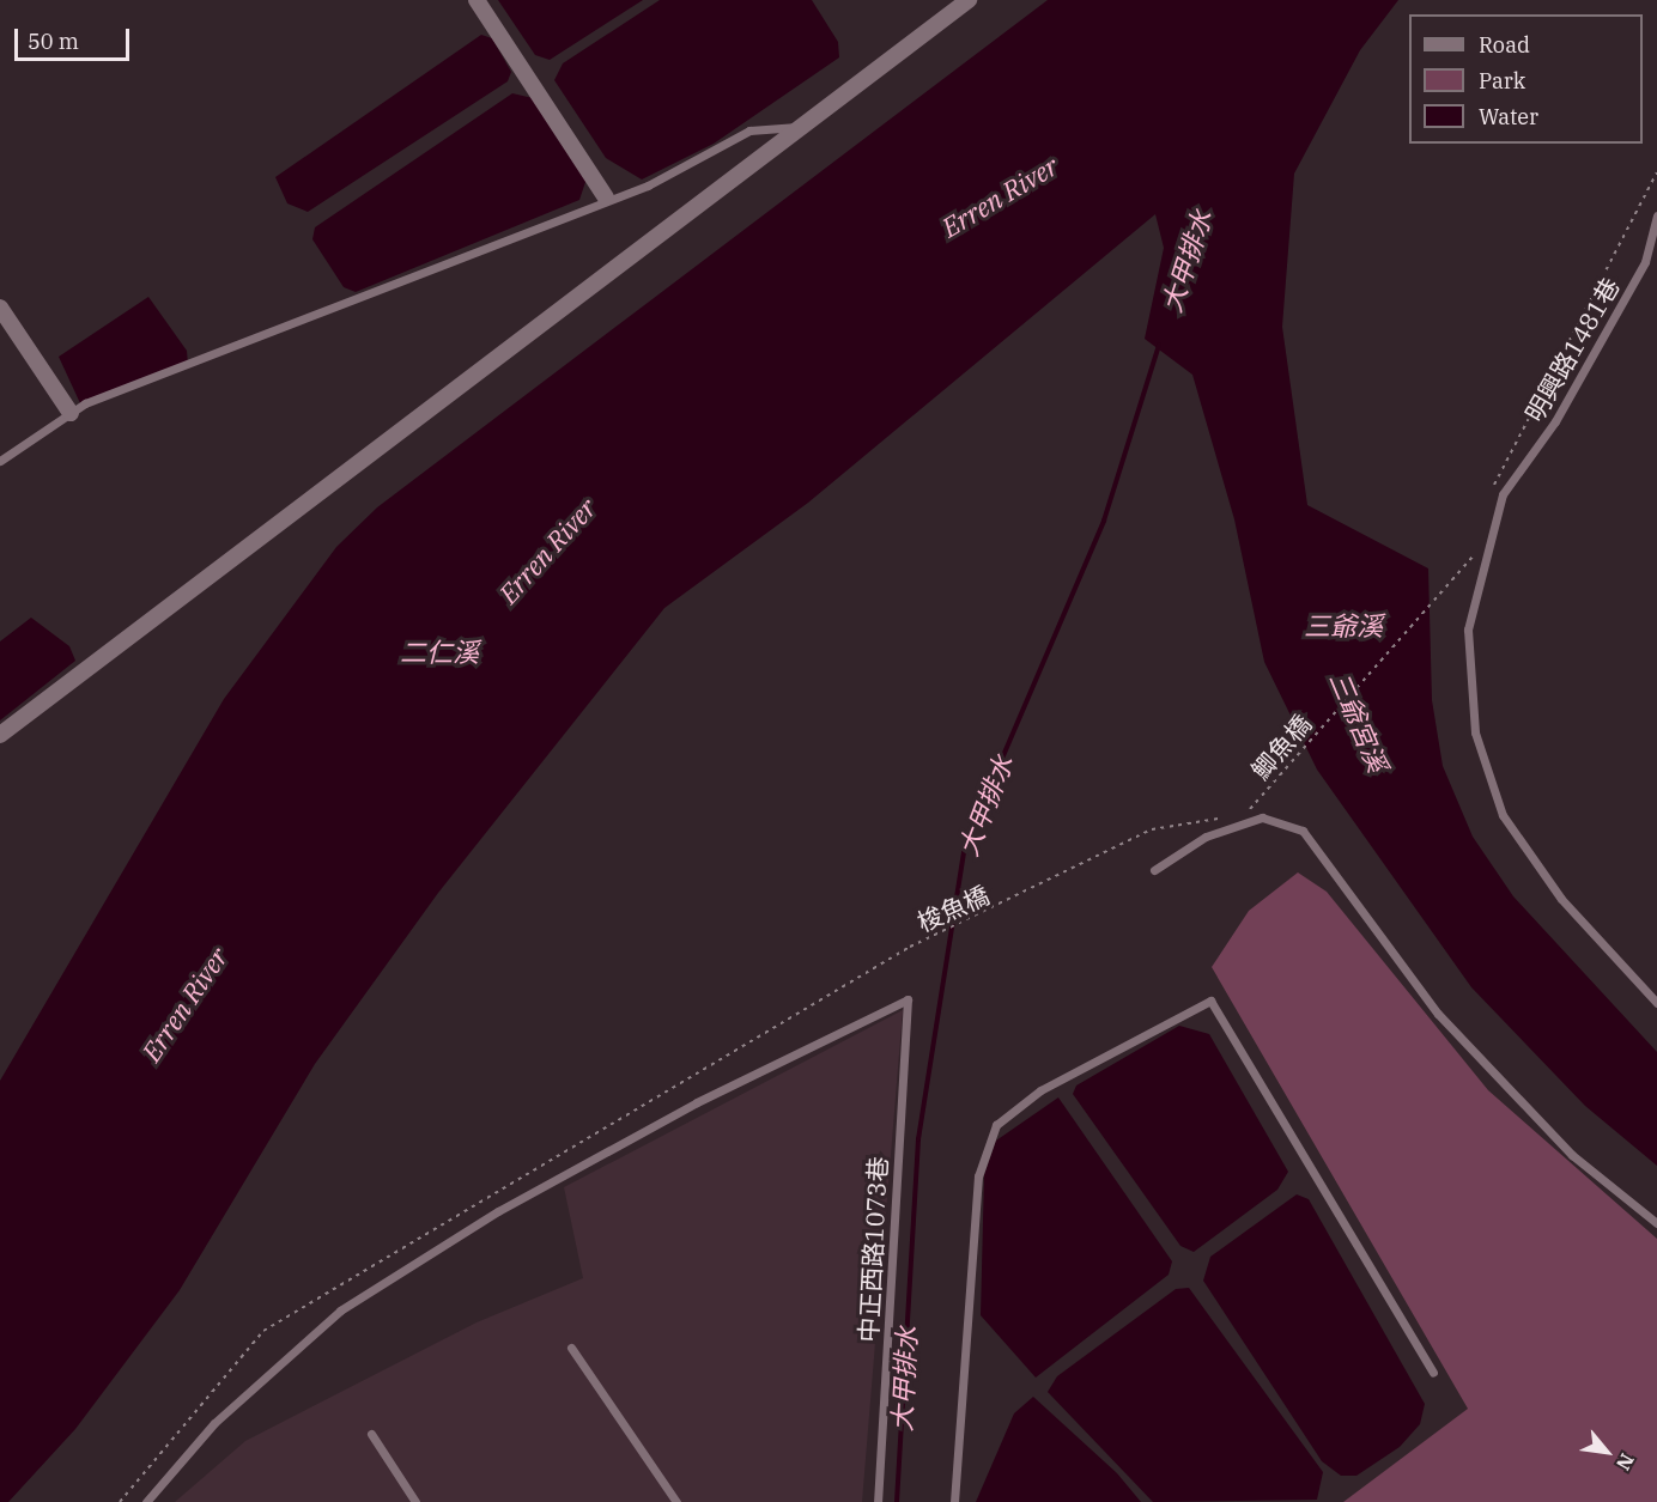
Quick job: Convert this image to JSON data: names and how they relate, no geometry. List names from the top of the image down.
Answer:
{
  "streets": {
    "lane": ["明興路1481巷", "中正西路1073巷"],
    "path": ["鯽魚橋", "梭魚橋"]
  },
  "water": [
    "Erren River",
    "大甲排水",
    "三爺溪",
    "二仁溪",
    "三爺宮溪"
  ],
  "legend": ["Road", "Park", "Water"],
  "scale_bar": "50 m",
  "north": "bottom right"
}
